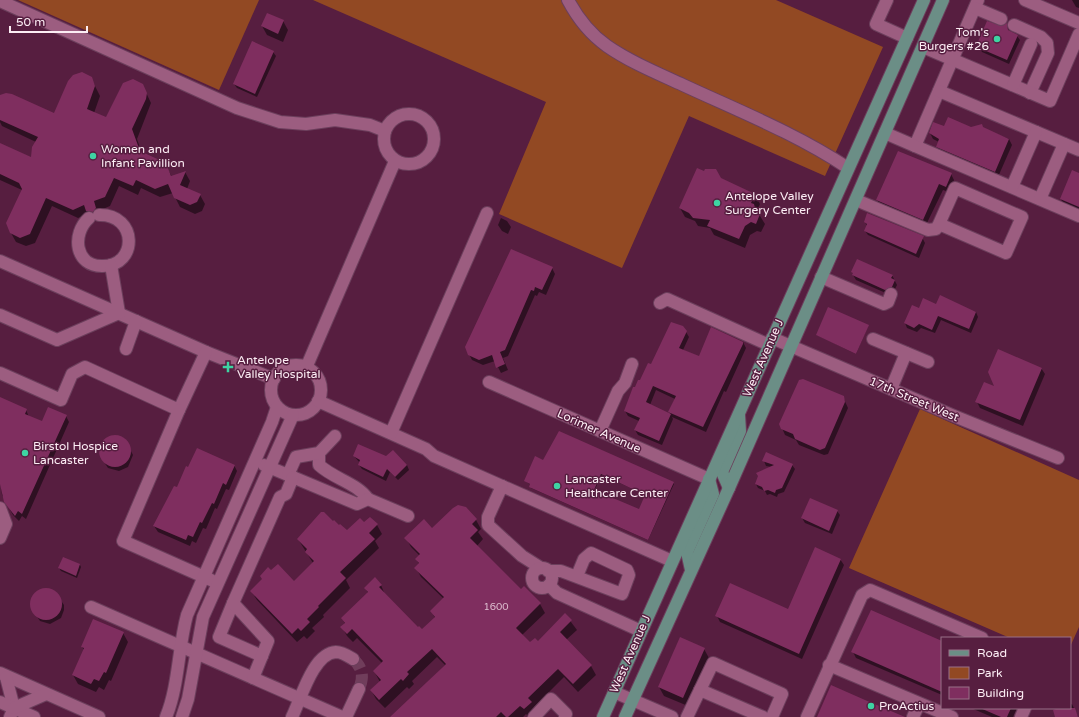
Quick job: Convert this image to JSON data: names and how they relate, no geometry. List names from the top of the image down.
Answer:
{
  "streets": {
    "main road": ["West Avenue J"],
    "street": ["17th Street West", "Lorimer Avenue"]
  },
  "crossings": [
    ["West Avenue J", "17th Street West"],
    ["West Avenue J", "Lorimer Avenue"]
  ],
  "places": {
    "other": [
      "Tom's Burgers #26",
      "Women and Infant Pavillion",
      "Antelope Valley Surgery Center",
      "Birstol Hospice Lancaster",
      "Lancaster Healthcare Center",
      "ProActius"
    ],
    "health": ["Antelope Valley Hospital"]
  },
  "house_numbers": ["1600"],
  "legend": ["Road", "Park", "Building"],
  "scale_bar": "50 m"
}
